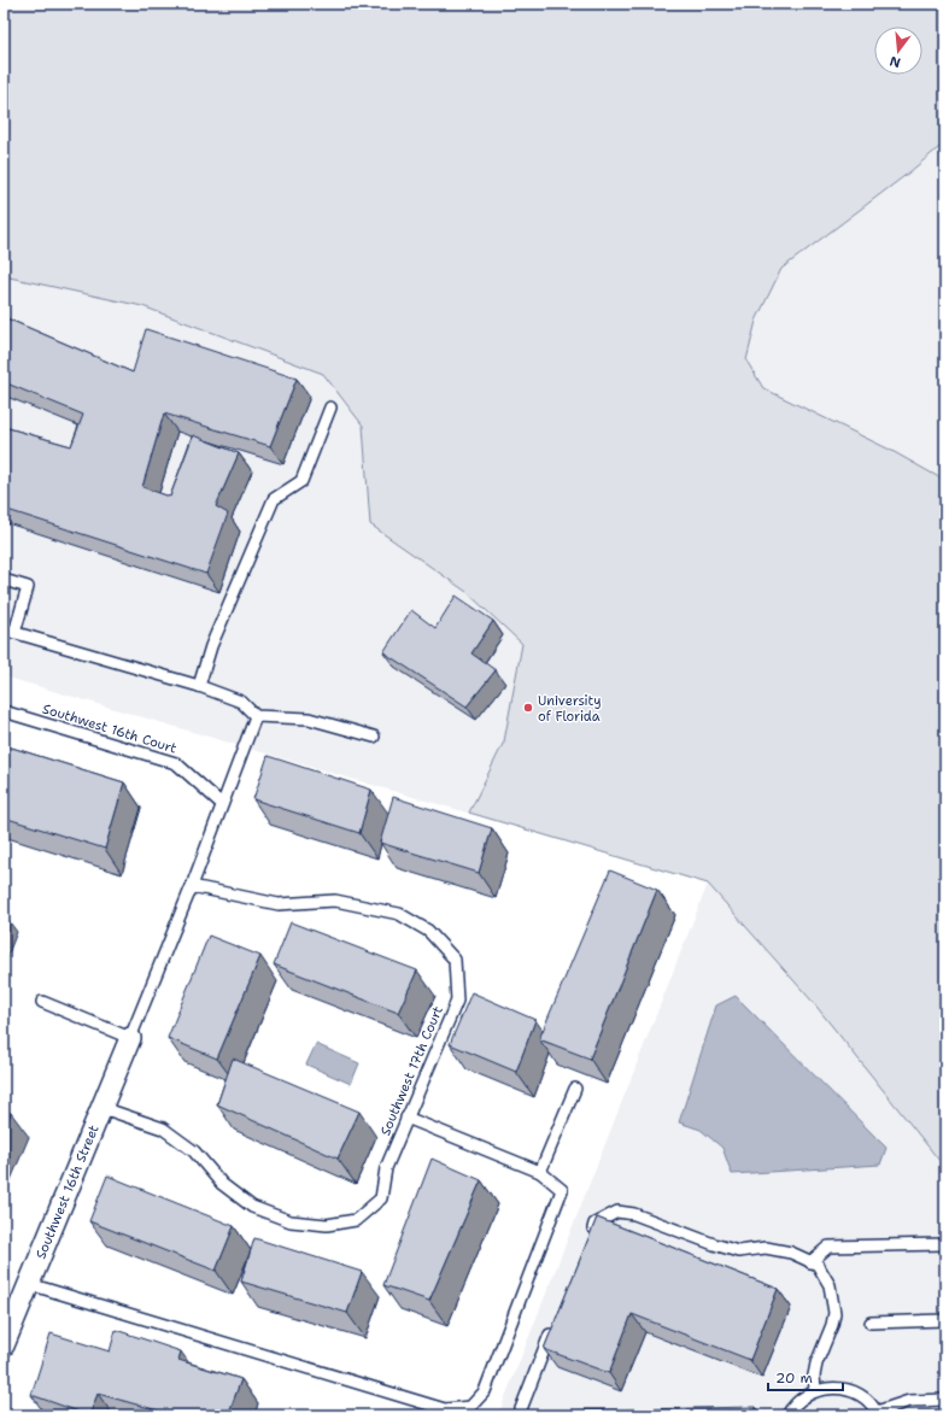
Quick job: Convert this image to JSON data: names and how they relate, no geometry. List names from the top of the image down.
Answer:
{
  "streets": {
    "street": ["Southwest 16th Street"],
    "lane": ["Southwest 16th Court", "Southwest 17th Court"]
  },
  "crossings": [
    ["Southwest 17th Court", "Southwest 16th Street"]
  ],
  "places": ["University of Florida"],
  "scale_bar": "20 m",
  "north": "bottom"
}
